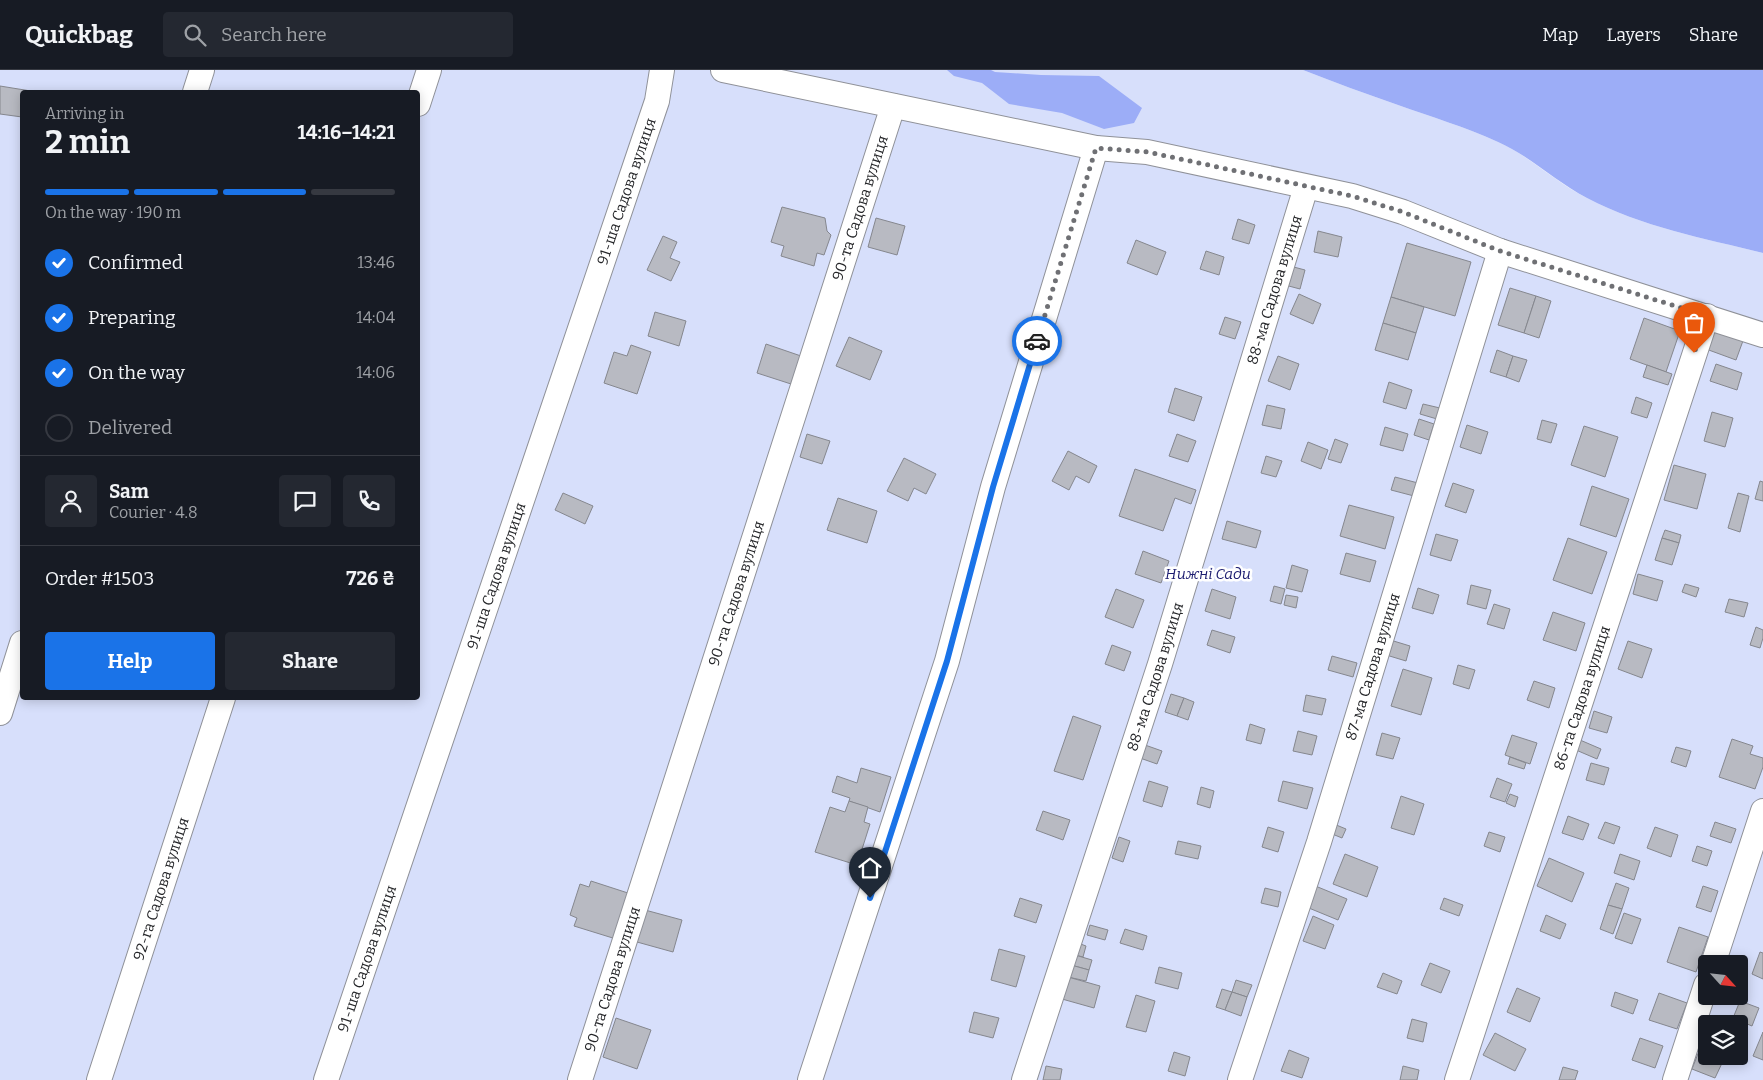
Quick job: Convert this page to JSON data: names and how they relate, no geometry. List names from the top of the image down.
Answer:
{
  "streets": {
    "street": [
      "91-ша Садова вулиця",
      "90-та Садова вулиця",
      "88-ма Садова вулиця",
      "87-ма Садова вулиця",
      "86-та Садова вулиця",
      "92-га Садова вулиця"
    ]
  },
  "parks": ["Нижні Сади"],
  "north": "bottom right",
  "page": {
    "header": "Quickbag",
    "search": "Search here",
    "nav": ["Map", "Layers", "Share"],
    "heading": ["2 min", "Arriving in", "14:16–14:21"],
    "panel": [
      "Sam",
      "Courier · 4.8",
      "Order #1503",
      "726 ₴"
    ],
    "bar": "On the way · 190 m",
    "list": [
      ["Confirmed", "13:46"],
      ["Preparing", "14:04"],
      ["On the way", "14:06"],
      "Delivered"
    ],
    "buttons": ["Help", "Share"]
  }
}
